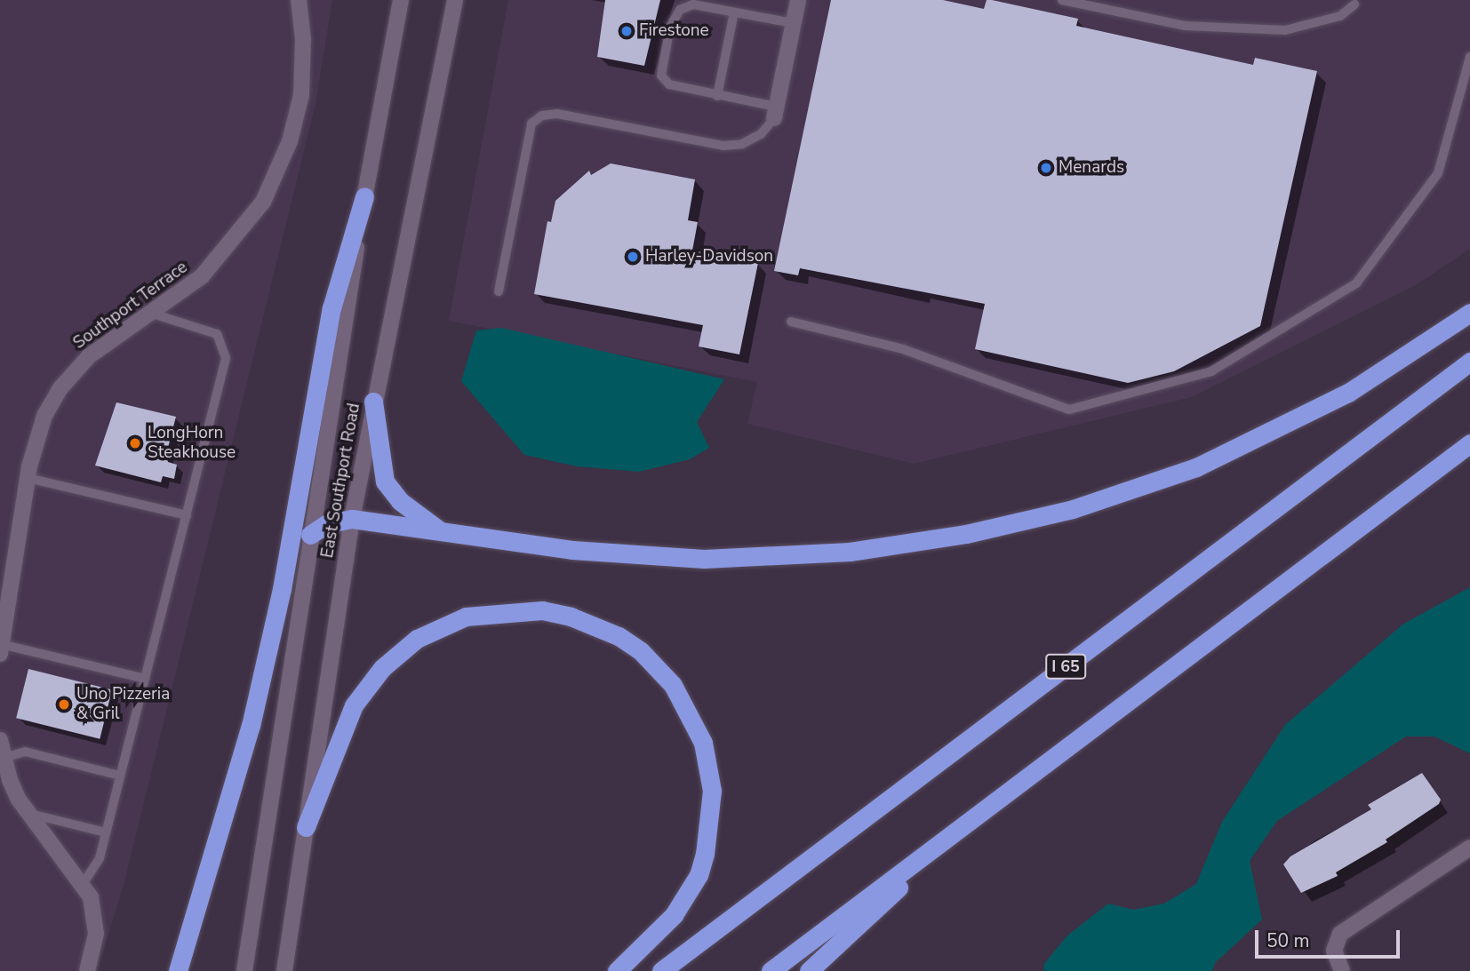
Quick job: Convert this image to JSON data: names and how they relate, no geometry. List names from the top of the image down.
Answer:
{
  "streets": {
    "highway": ["I 65"],
    "main road": ["Southport Terrace", "East Southport Road"]
  },
  "places": [
    "Firestone",
    "Menards",
    "Harley-Davidson",
    "LongHorn Steakhouse",
    "Uno Pizzeria & Gril"
  ],
  "scale_bar": "50 m"
}
